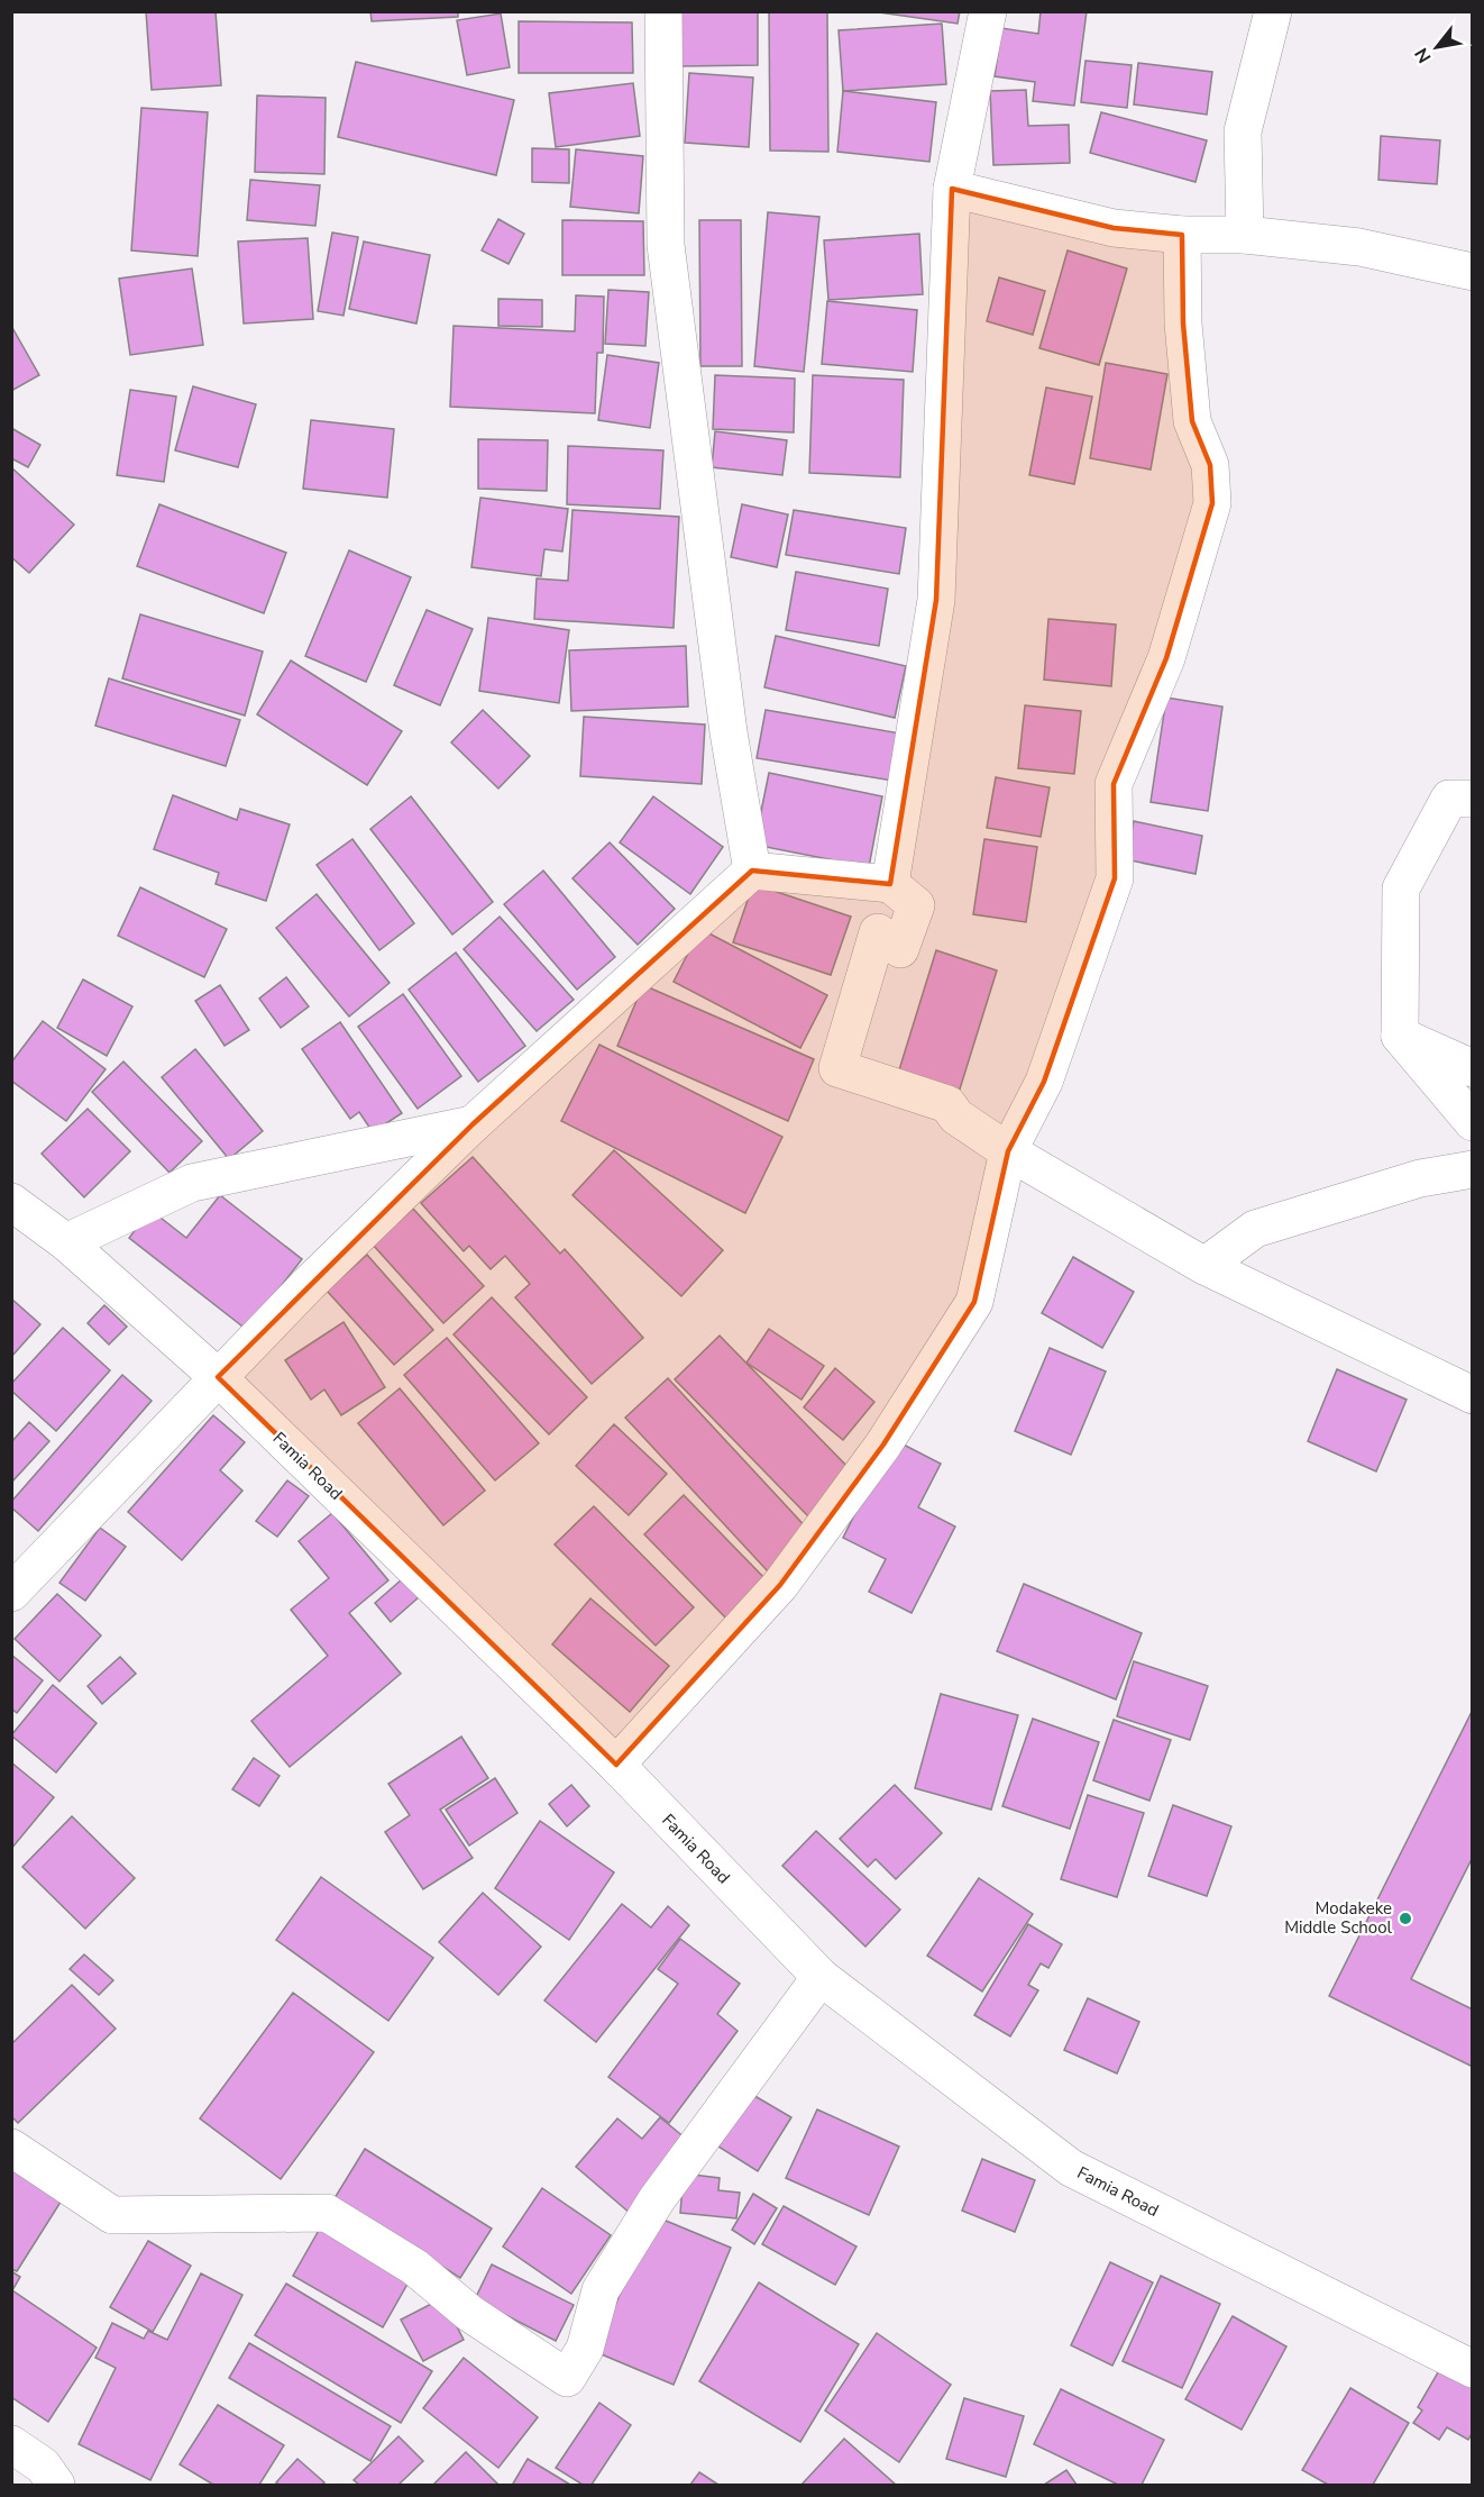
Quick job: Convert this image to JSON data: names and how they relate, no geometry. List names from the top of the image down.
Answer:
{
  "streets": {
    "street": ["Famia Road"]
  },
  "places": ["Modakeke Middle School"],
  "north": "bottom left"
}
